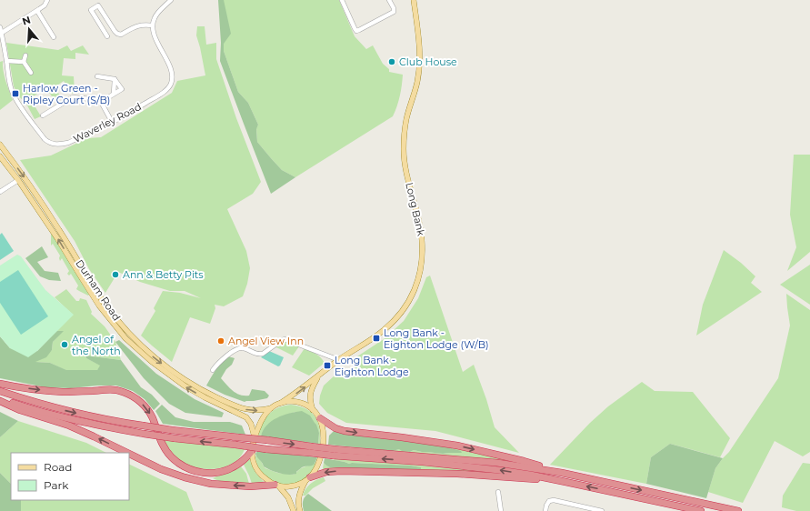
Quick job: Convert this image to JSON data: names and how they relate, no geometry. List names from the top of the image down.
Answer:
{
  "streets": {
    "main road": ["Long Bank", "Durham Road"],
    "street": ["Waverley Road"]
  },
  "crossings": [
    ["Long Bank", "Durham Road"]
  ],
  "places": {
    "other": [
      "Club House",
      "Ann & Betty Pits",
      "Angel View Inn",
      "Angel of the North"
    ],
    "transit": ["Harlow Green - Ripley Court (S/B)", "Long Bank - Eighton Lodge (W/B)", "Long Bank - Eighton Lodge"]
  },
  "legend": ["Road", "Park"],
  "north": "top"
}
